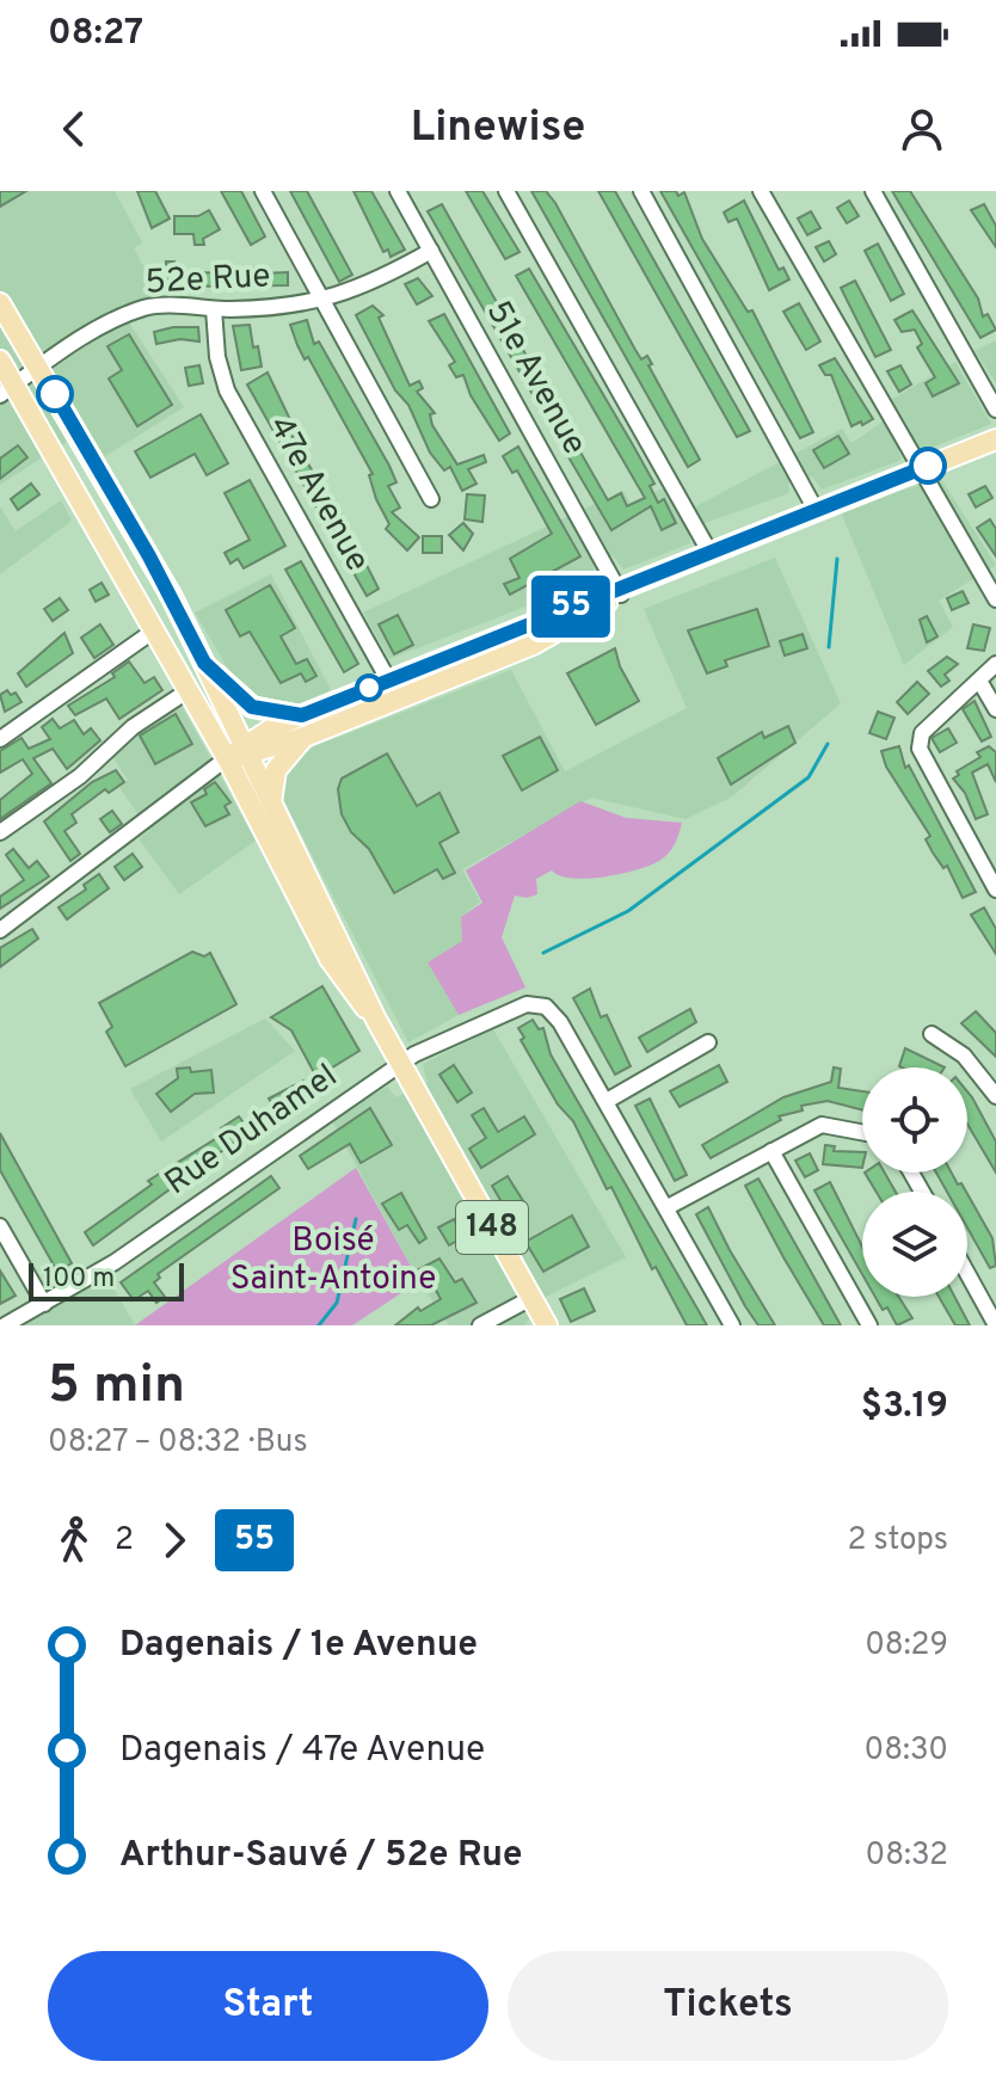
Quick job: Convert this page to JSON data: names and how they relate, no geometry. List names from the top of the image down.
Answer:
{
  "streets": {
    "main road": ["148"],
    "street": [
      "52e Rue",
      "51e Avenue",
      "47e Avenue",
      "Rue Duhamel"
    ]
  },
  "crossings": [
    ["52e Rue", "51e Avenue"],
    ["52e Rue", "47e Avenue"],
    ["52e Rue", "148"],
    ["Rue Duhamel", "148"]
  ],
  "parks": ["Boisé Saint-Antoine"],
  "lines": ["bus line 55"],
  "scale_bar": "100 m",
  "page": {
    "status": "08:27",
    "header": "Linewise",
    "on_map": "55",
    "scale": "100 m",
    "heading": ["5 min", "08:27 – 08:32 · Bus", "$3.19"],
    "legs": ["2", "55", "2 stops"],
    "list": [
      {
        "name": "Dagenais / 1e Avenue",
        "value": "08:29"
      },
      {
        "name": "Dagenais / 47e Avenue",
        "value": "08:30"
      },
      {
        "name": "Arthur-Sauvé / 52e Rue",
        "value": "08:32"
      }
    ],
    "buttons": ["Start", "Tickets"]
  }
}
